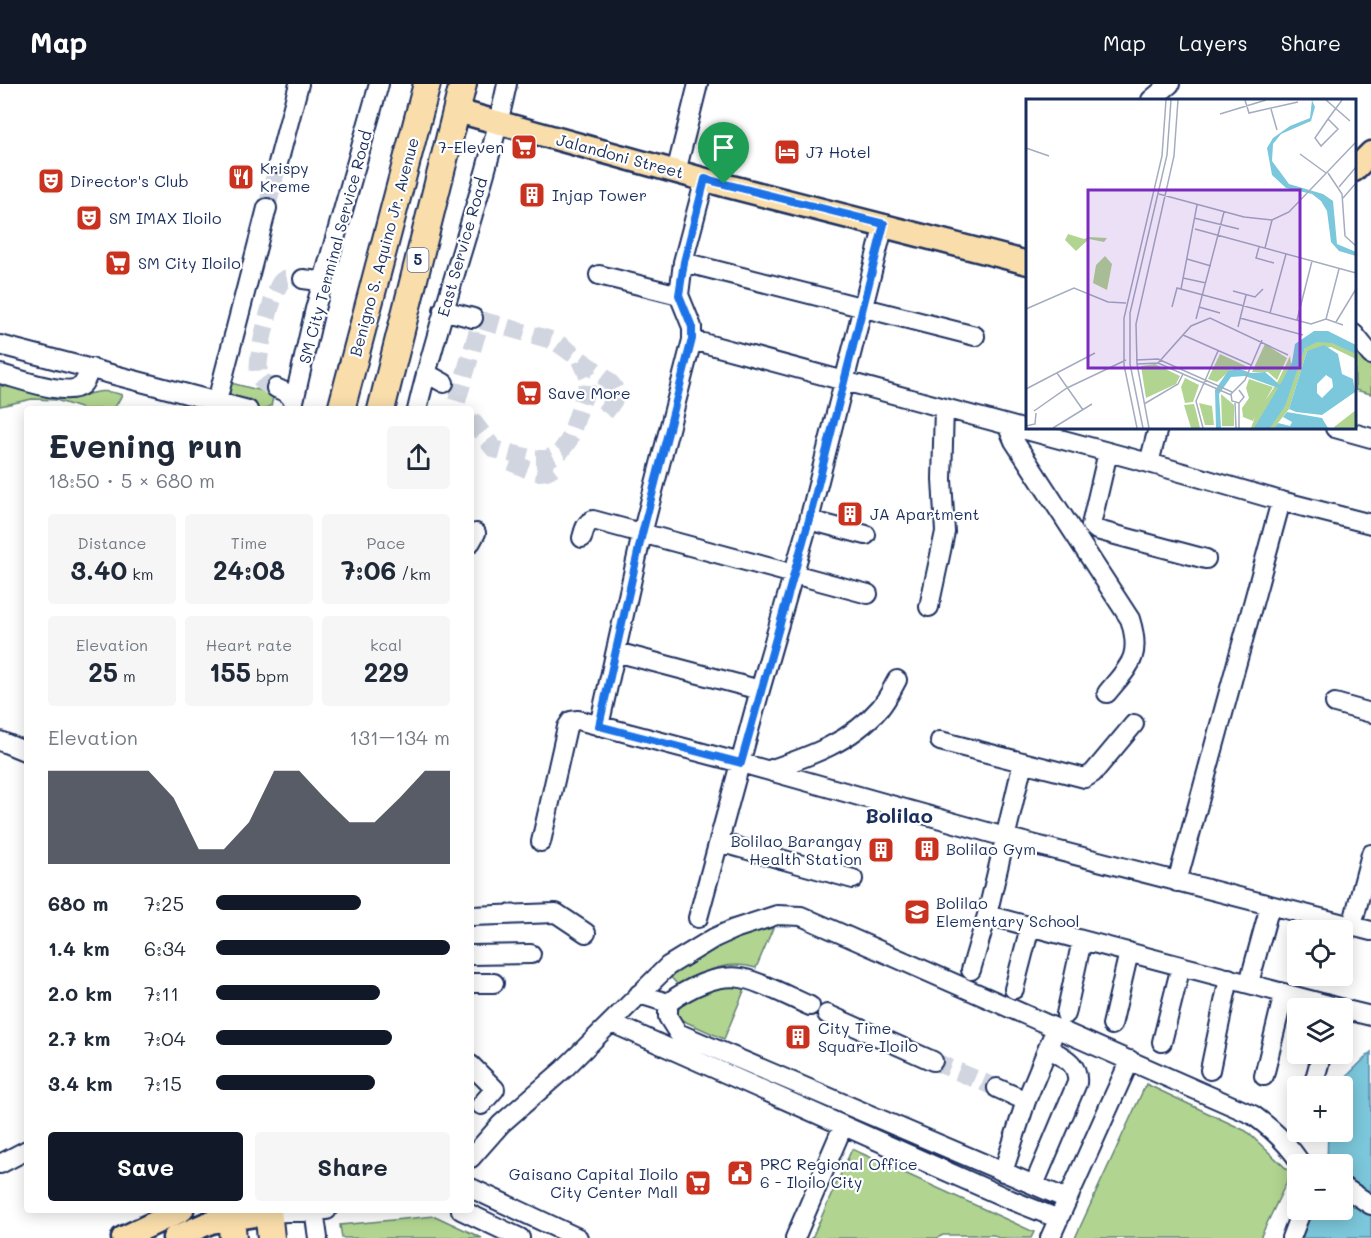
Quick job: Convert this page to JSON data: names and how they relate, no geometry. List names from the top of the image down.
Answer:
{
  "streets": {
    "highway": ["Benigno S. Aquino Jr. Avenue", "5"],
    "main road": ["Jalandoni Street"],
    "street": ["SM City Terminal Service Road", "East Service Road"]
  },
  "crossings": [
    ["Jalandoni Street", "East Service Road"],
    ["Jalandoni Street", "5"]
  ],
  "districts": ["Bolilao"],
  "places": {
    "supermarket": [
      "7-Eleven",
      "SM City Iloilo",
      "Save More",
      "Gaisano Capital Iloilo City Center Mall"
    ],
    "hotel": ["J7 Hotel"],
    "restaurant": ["Krispy Kreme"],
    "theatre": ["Director's Club", "SM IMAX Iloilo"],
    "building": [
      "Injap Tower",
      "JA Apartment",
      "Bolilao Gym",
      "Bolilao Barangay Health Station",
      "City Time Square Iloilo"
    ],
    "school or university": ["Bolilao Elementary School"],
    "public building": ["PRC Regional Office 6 - Iloilo City"]
  },
  "page": {
    "header": "Map",
    "nav": ["Map", "Layers", "Share"],
    "heading": ["Evening run", "18:50 · 5 × 680 m"],
    "stats": [
      ["Distance", "3.40 km"],
      ["Time", "24:08"],
      ["Pace", "7:06 /km"],
      ["Elevation", "25 m"],
      ["Heart rate", "155 bpm"],
      ["kcal", "229"]
    ],
    "chart": ["Elevation", "131–134 m"],
    "list": [
      {
        "name": "680 m",
        "note": "7:25"
      },
      {
        "name": "1.4 km",
        "note": "6:34"
      },
      {
        "name": "2.0 km",
        "note": "7:11"
      },
      {
        "name": "2.7 km",
        "note": "7:04"
      },
      {
        "name": "3.4 km",
        "note": "7:15"
      }
    ],
    "map_buttons": ["+", "−"],
    "buttons": ["Save", "Share"]
  }
}
